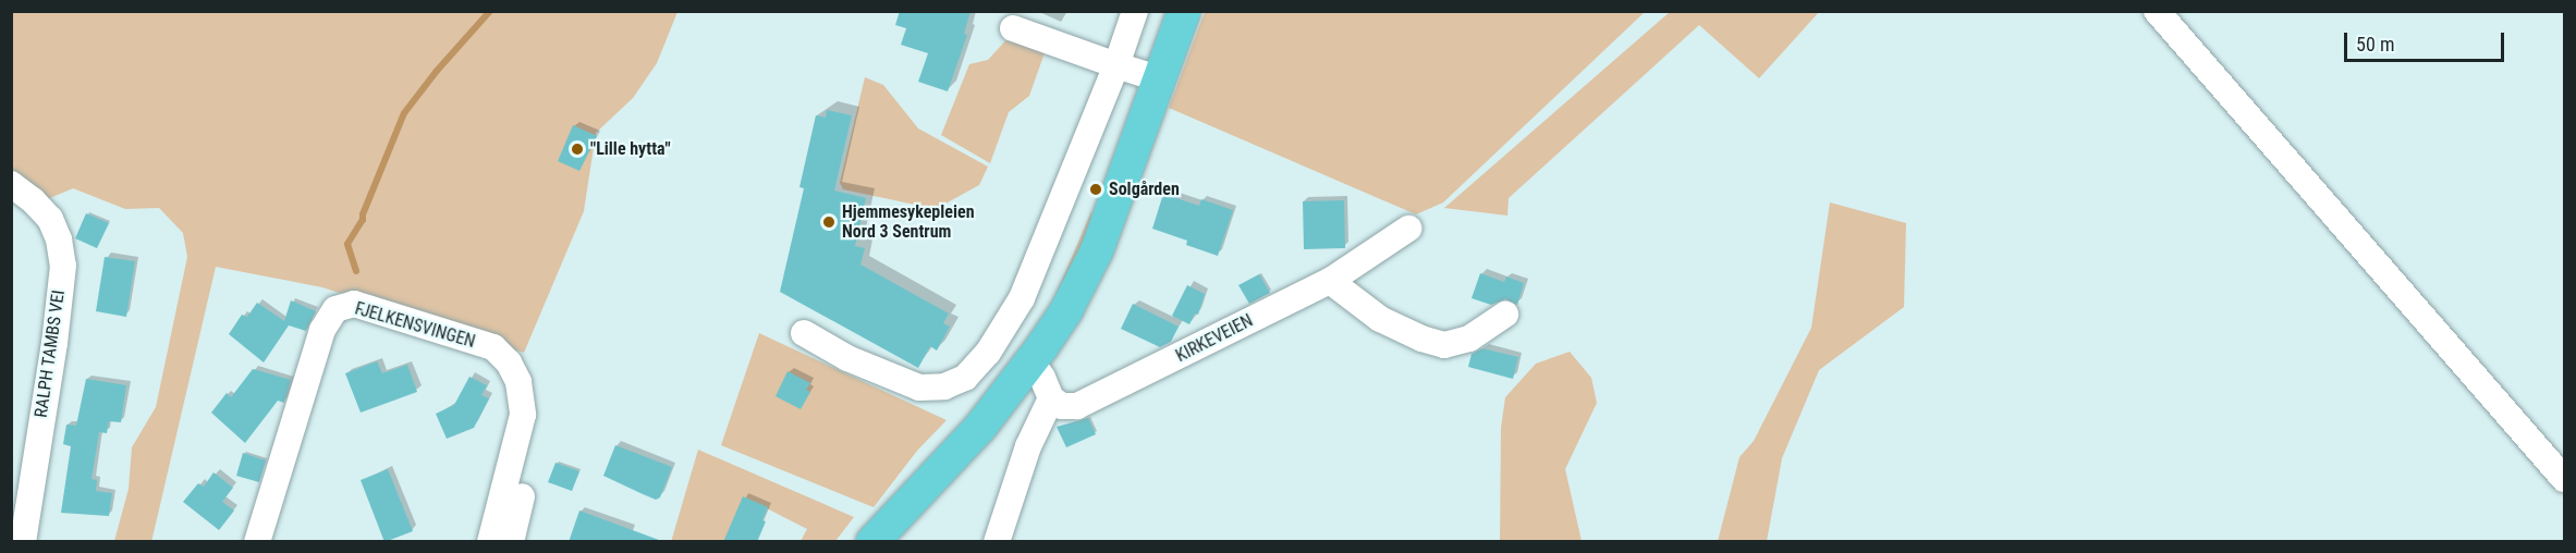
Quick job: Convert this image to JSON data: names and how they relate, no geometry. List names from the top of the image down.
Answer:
{
  "streets": {
    "street": ["FJELKENSVINGEN", "KIRKEVEIEN", "RALPH TAMBS VEI"]
  },
  "places": ["\"Lille hytta\"", "Solgården", "Hjemmesykepleien Nord 3 Sentrum"],
  "scale_bar": "50 m"
}
